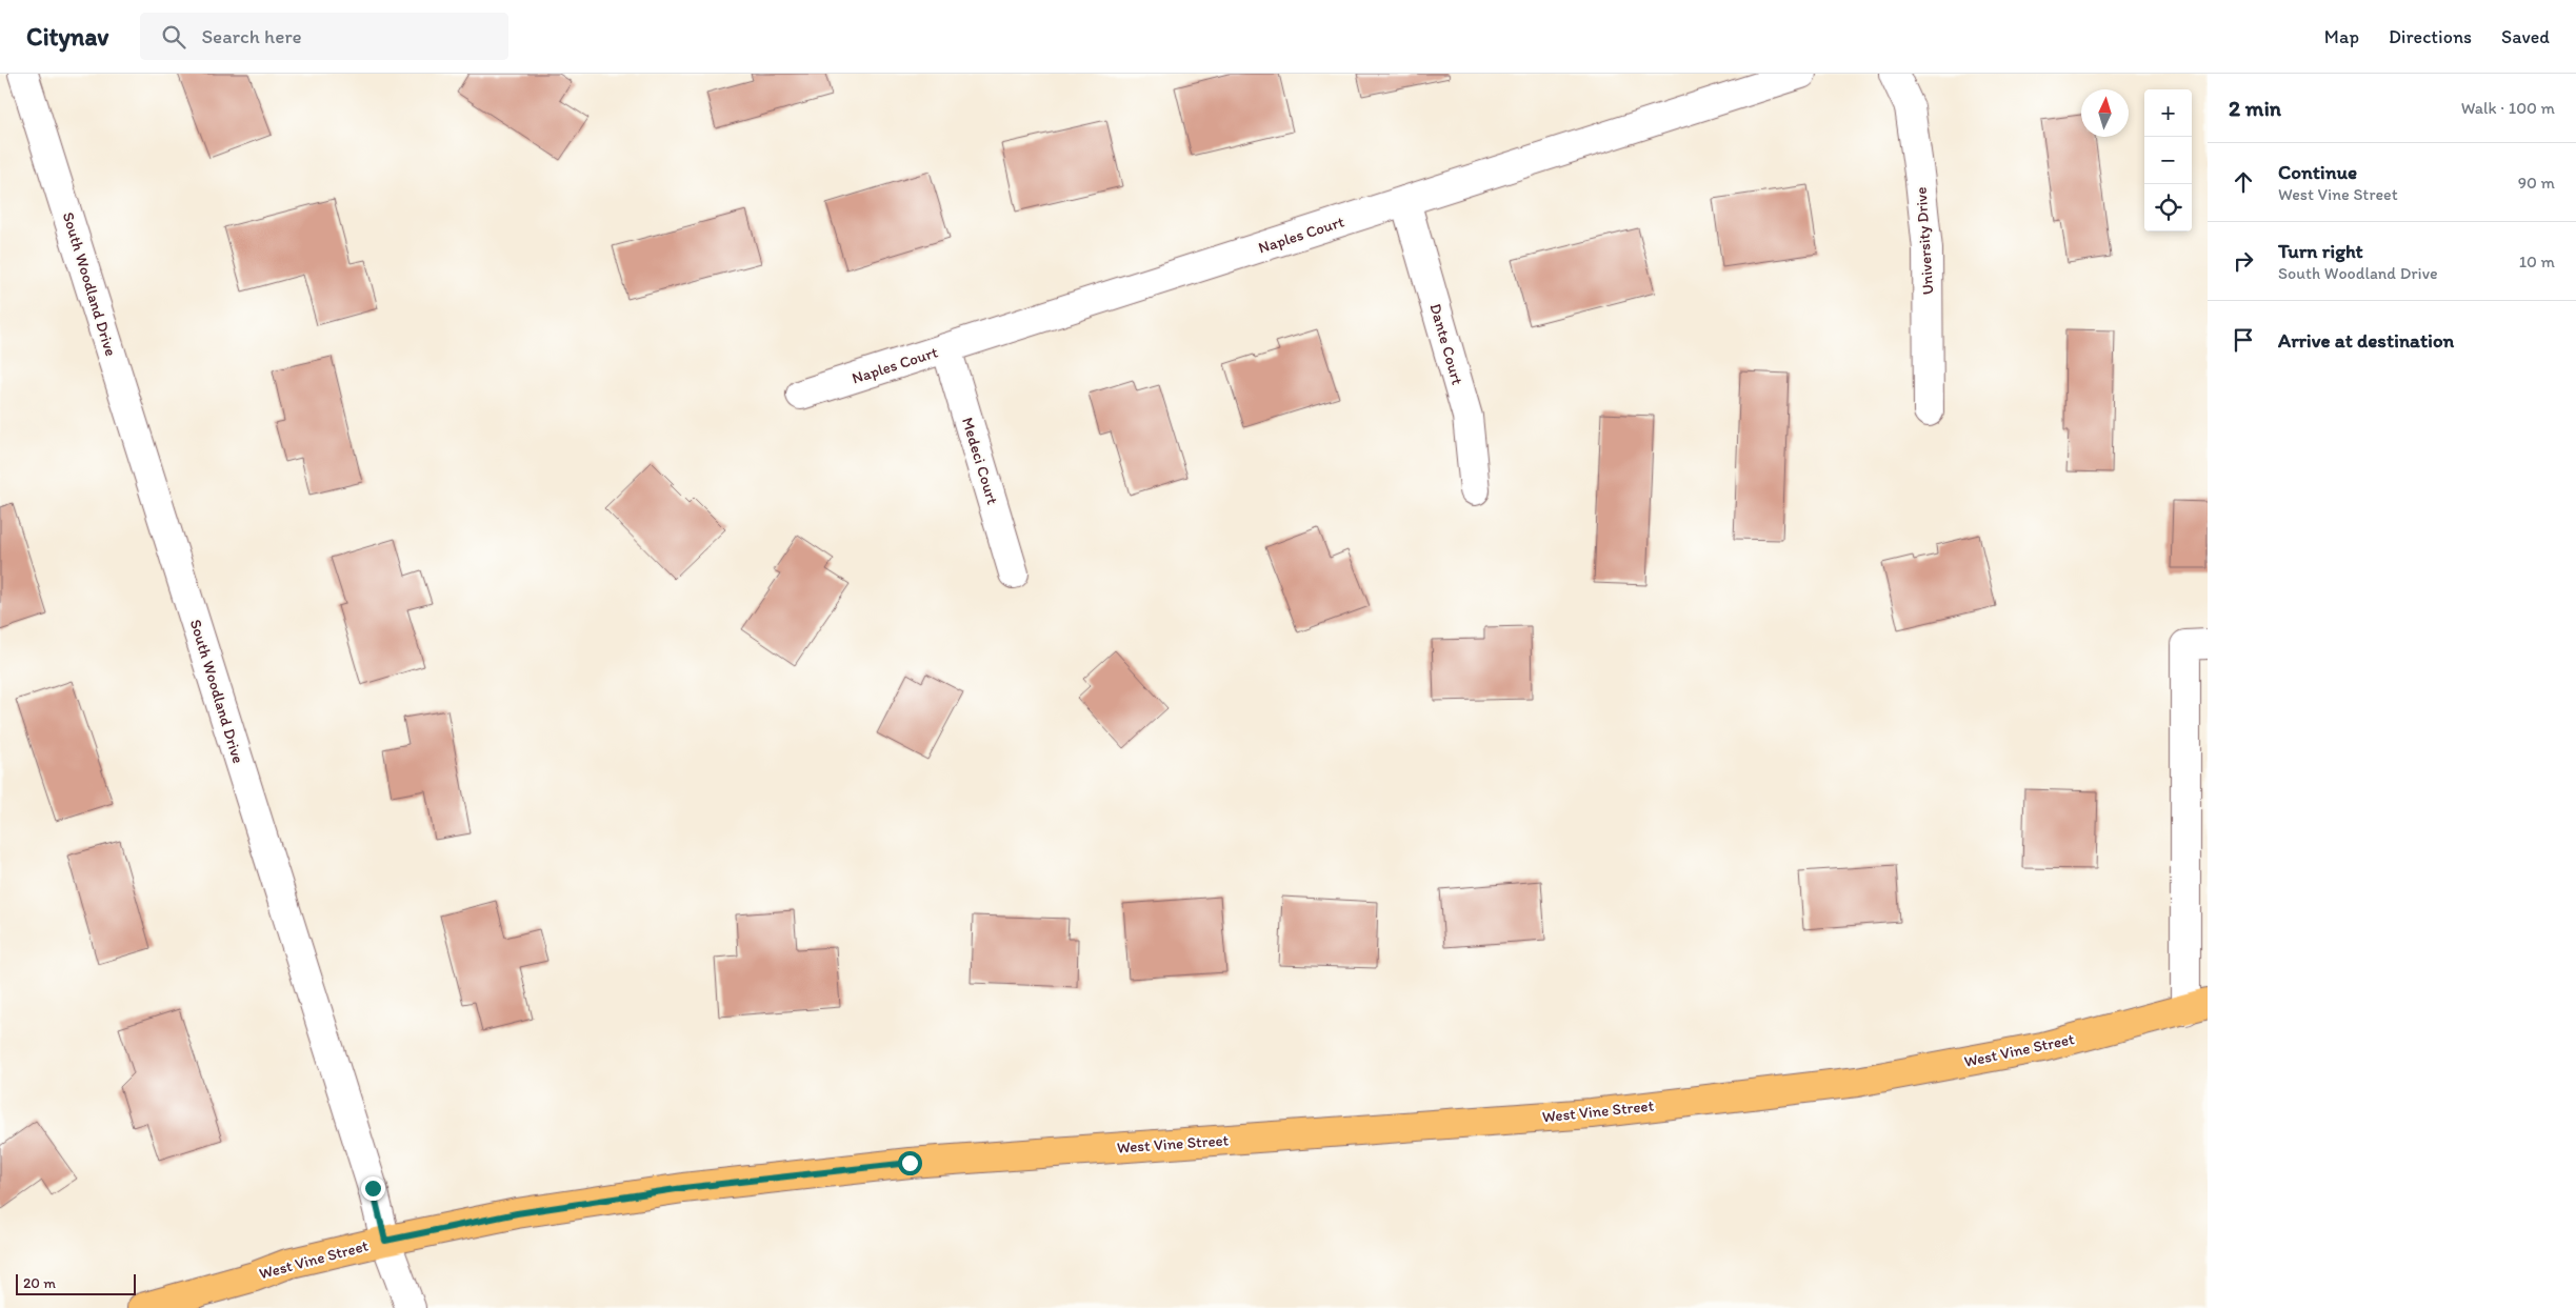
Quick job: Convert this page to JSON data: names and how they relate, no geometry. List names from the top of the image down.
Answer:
{
  "streets": {
    "main road": ["West Vine Street"],
    "street": [
      "Naples Court",
      "University Drive",
      "South Woodland Drive",
      "Dante Court",
      "Medeci Court"
    ]
  },
  "crossings": [
    ["Naples Court", "Dante Court"],
    ["Naples Court", "Medeci Court"],
    ["South Woodland Drive", "West Vine Street"]
  ],
  "scale_bar": "20 m",
  "north": "top",
  "page": {
    "header": "Citynav",
    "search": "Search here",
    "nav": ["Map", "Directions", "Saved"],
    "heading": ["2 min", "Walk · 100 m"],
    "map_buttons": ["+", "−"],
    "list": [
      ["Continue", "West Vine Street", "90 m"],
      ["Turn right", "South Woodland Drive", "10 m"],
      "Arrive at destination"
    ],
    "scale": "20 m"
  }
}
